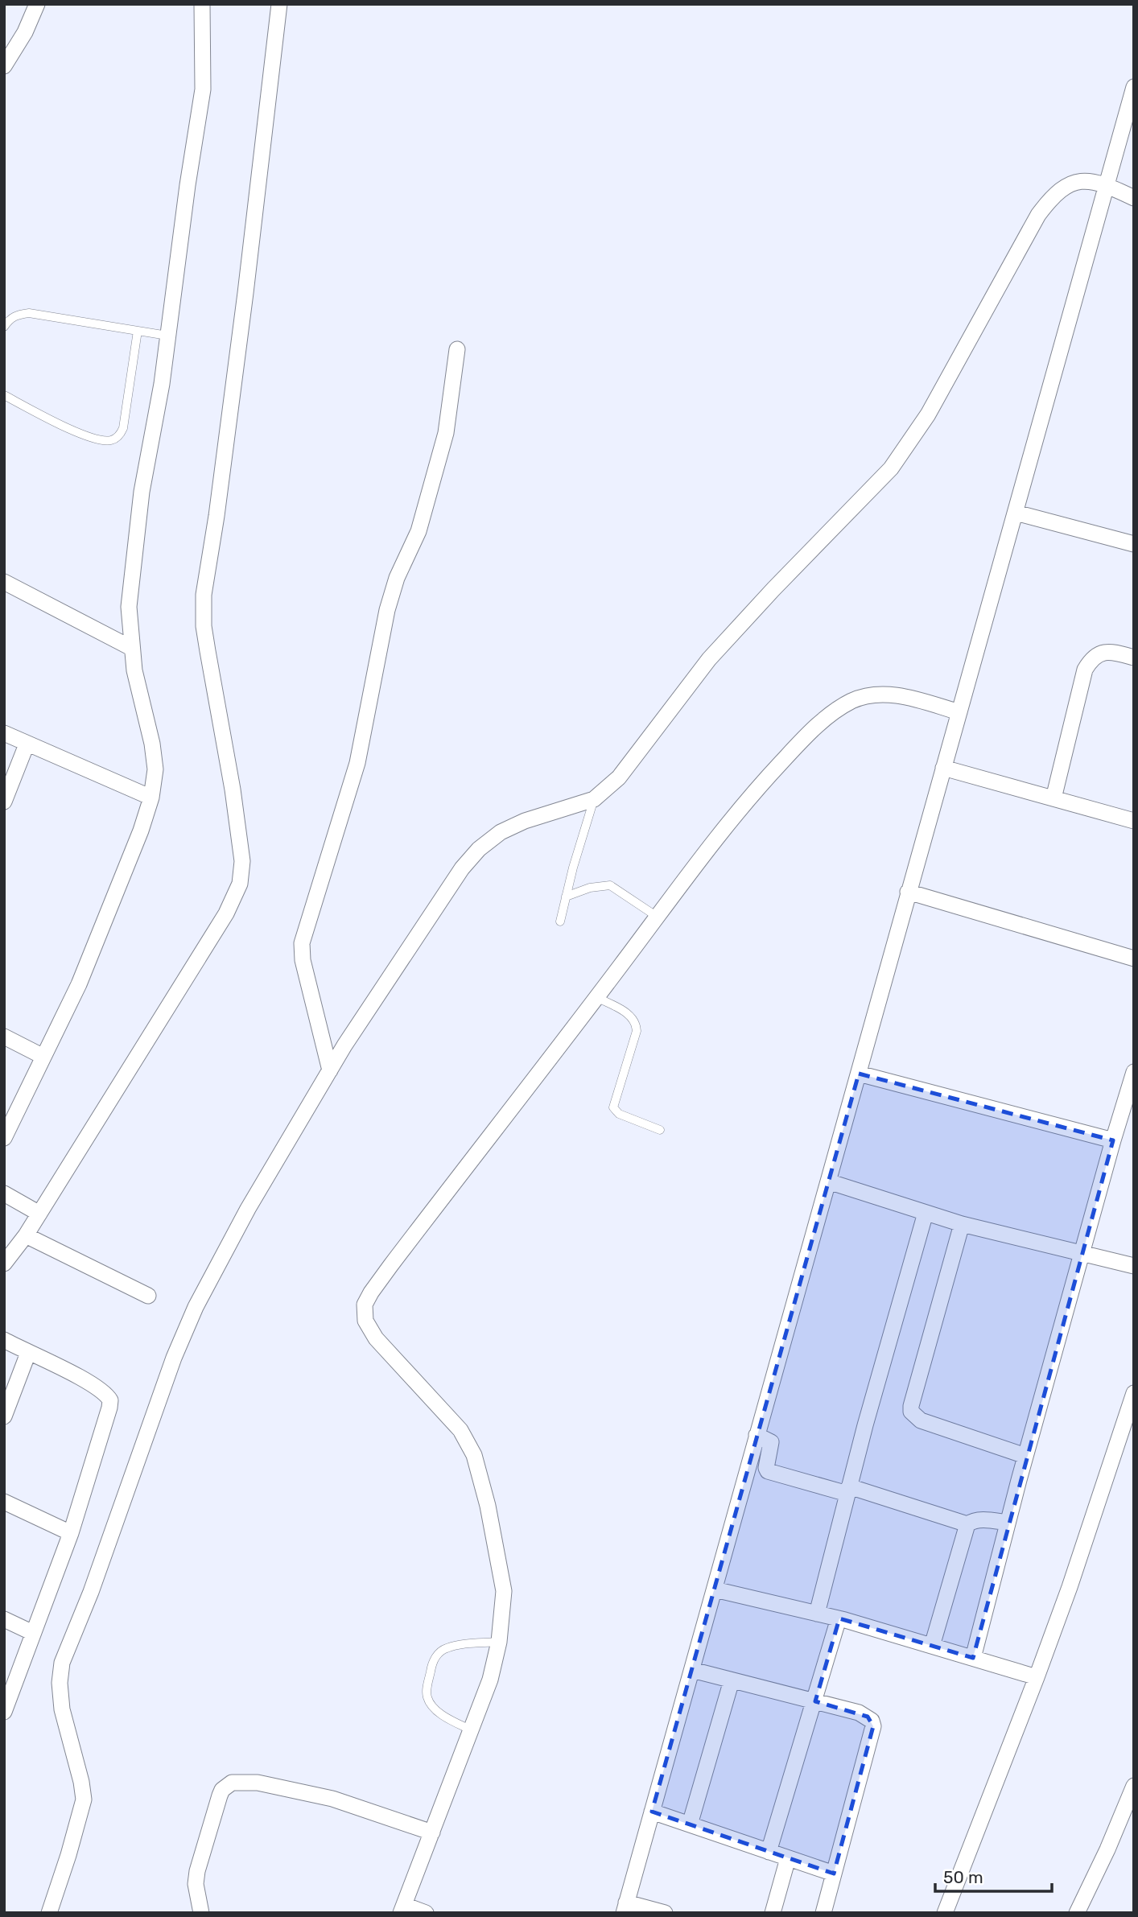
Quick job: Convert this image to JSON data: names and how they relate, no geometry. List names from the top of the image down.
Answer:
{
  "scale_bar": "50 m"
}
